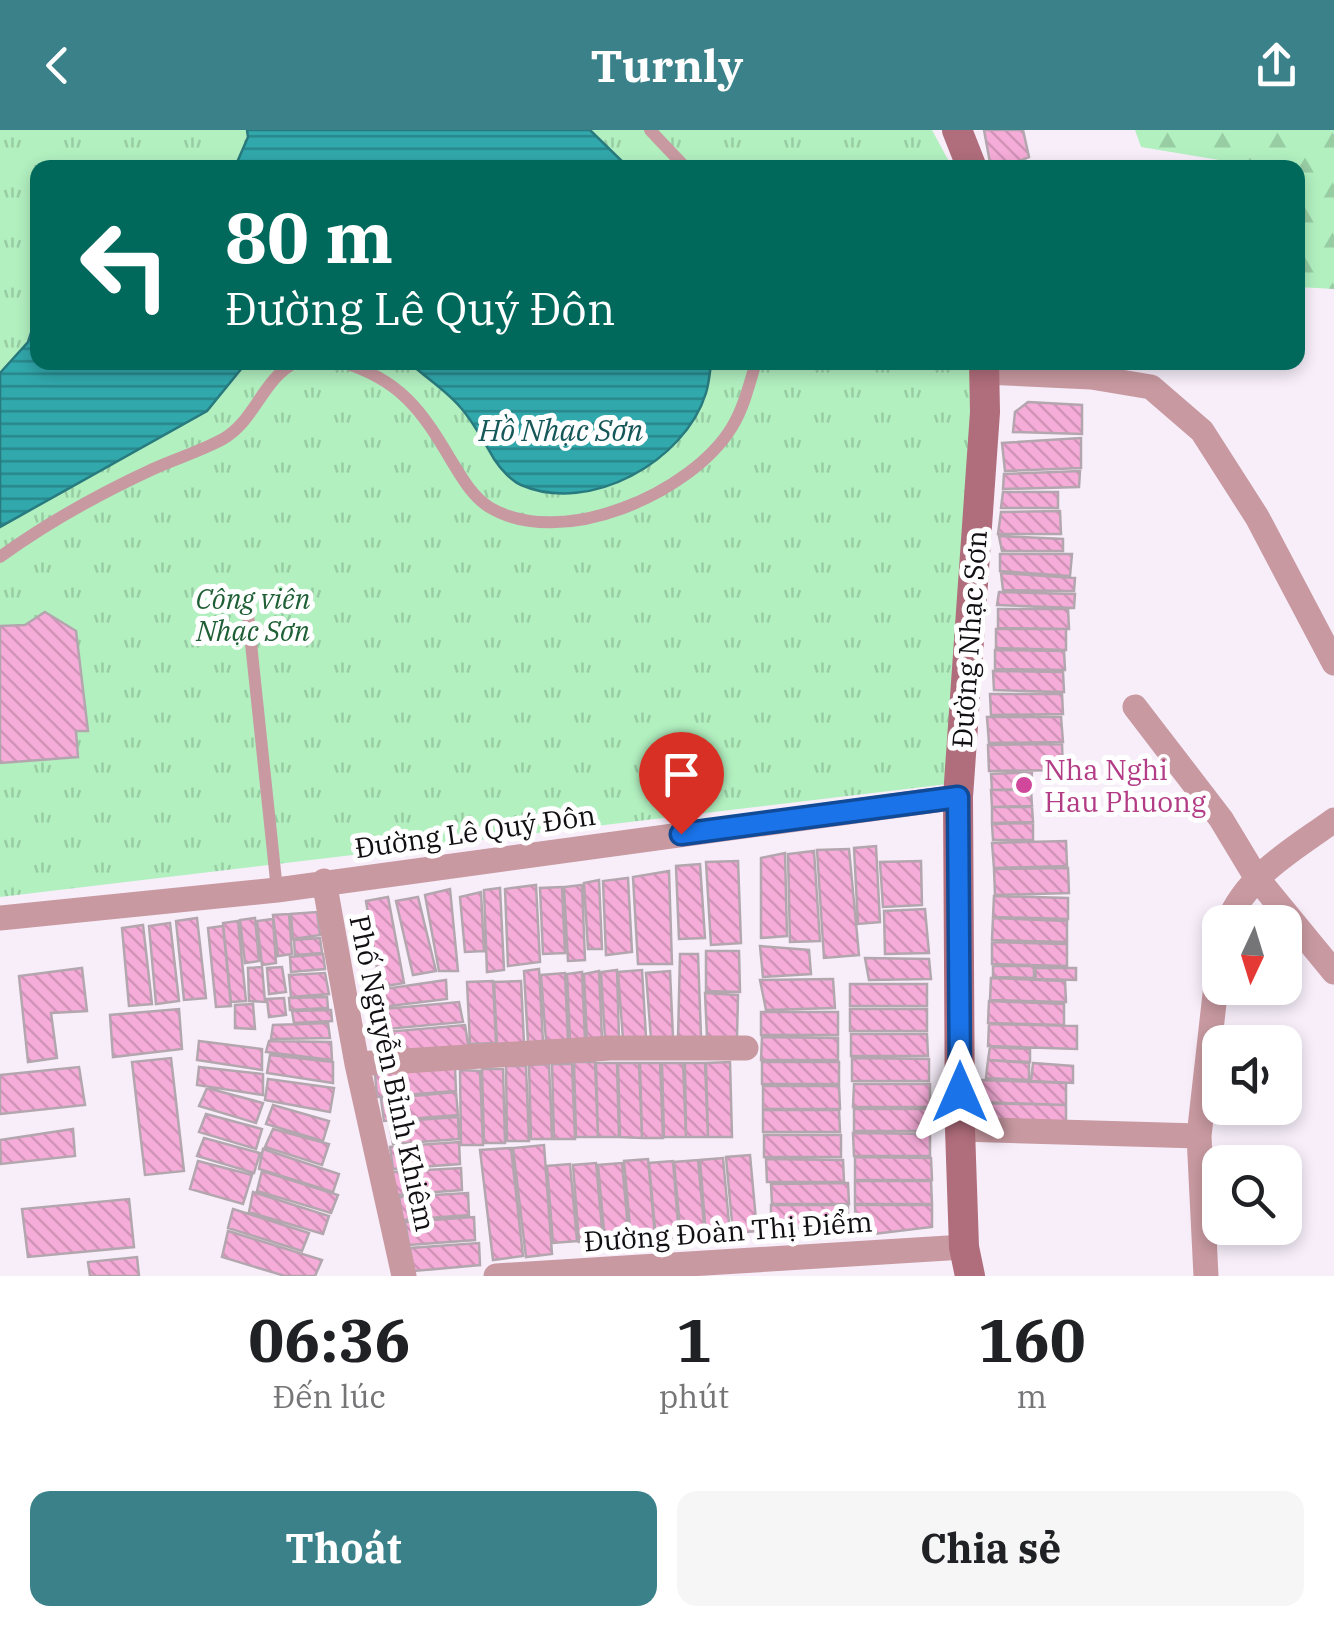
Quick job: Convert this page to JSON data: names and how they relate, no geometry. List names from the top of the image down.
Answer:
{
  "streets": {
    "main road": ["Đường Nhạc Sơn"],
    "street": ["Đường Lê Quý Đôn", "Phố Nguyễn Bỉnh Khiêm", "Đường Đoàn Thị Điểm"]
  },
  "crossings": [
    ["Đường Nhạc Sơn", "Đường Lê Quý Đôn"],
    ["Đường Nhạc Sơn", "Đường Đoàn Thị Điểm"],
    ["Đường Lê Quý Đôn", "Phố Nguyễn Bỉnh Khiêm"]
  ],
  "water": ["Hồ Nhạc Sơn"],
  "parks": ["Công viên Nhạc Sơn"],
  "places": ["Nha Nghi Hau Phuong"],
  "north": "bottom",
  "page": {
    "header": "Turnly",
    "turn": ["80 m", "Đường Lê Quý Đôn"],
    "eta": [
      "06:36",
      "Đến lúc",
      "1",
      "phút",
      "160",
      "m"
    ],
    "buttons": ["Thoát", "Chia sẻ"]
  }
}
